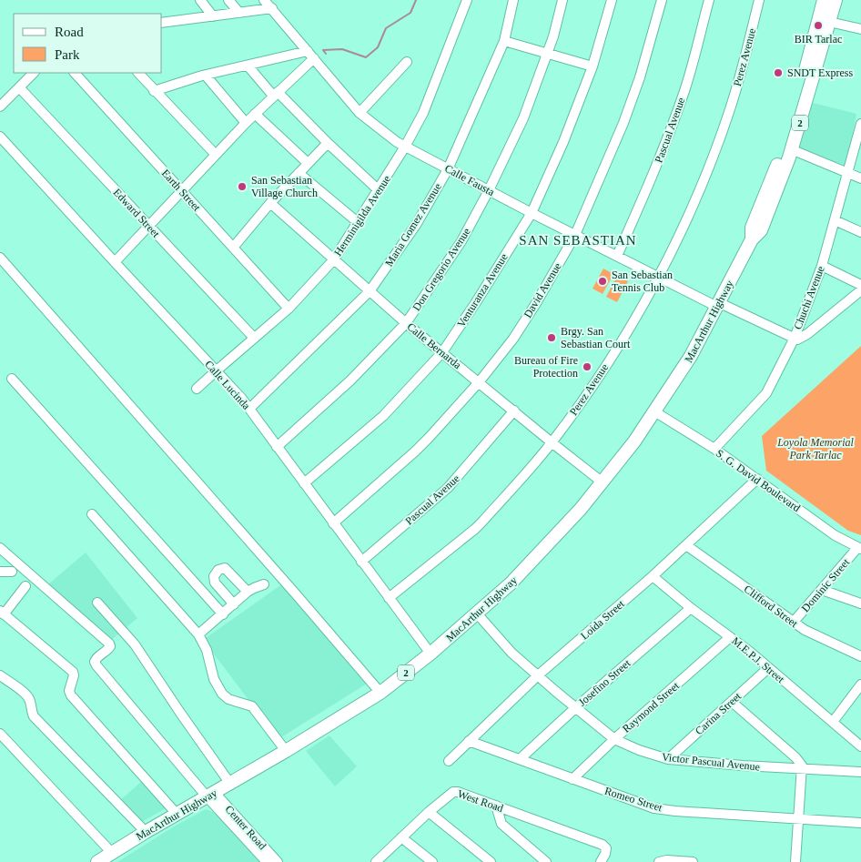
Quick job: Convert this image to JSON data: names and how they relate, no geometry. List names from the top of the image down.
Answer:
{
  "streets": {
    "highway": ["2", "MacArthur Highway"],
    "street": [
      "Perez Avenue",
      "Pascual Avenue",
      "Calle Fausta",
      "Earth Street",
      "Edward Street",
      "Herminigilda Avenue",
      "Maria Gomez Avenue",
      "Don Gregorio Avenue",
      "Venturanza Avenue",
      "David Avenue",
      "Chuchi Avenue",
      "Calle Bernarda",
      "Calle Lucinda",
      "S. G. David Boulevard",
      "Dominic Street",
      "Clifford Street",
      "Loida Street",
      "M.E.P.J. Street",
      "Josefino Street",
      "Raymond Street",
      "Carina Street",
      "Victor Pascual Avenue",
      "Romeo Street",
      "West Road",
      "Center Road"
    ]
  },
  "crossings": [
    ["Perez Avenue", "Calle Fausta"],
    ["Perez Avenue", "Calle Bernarda"],
    ["Perez Avenue", "Calle Lucinda"],
    ["Pascual Avenue", "Calle Fausta"],
    ["Pascual Avenue", "Calle Bernarda"],
    ["Pascual Avenue", "Calle Lucinda"],
    ["Calle Fausta", "Herminigilda Avenue"],
    ["Calle Fausta", "Maria Gomez Avenue"],
    ["Calle Fausta", "Don Gregorio Avenue"],
    ["Calle Fausta", "Venturanza Avenue"],
    ["Calle Fausta", "David Avenue"],
    ["Calle Fausta", "Chuchi Avenue"],
    ["Calle Fausta", "MacArthur Highway"],
    ["Earth Street", "Herminigilda Avenue"],
    ["Edward Street", "Herminigilda Avenue"],
    ["Herminigilda Avenue", "Calle Bernarda"],
    ["Herminigilda Avenue", "Calle Lucinda"],
    ["Maria Gomez Avenue", "Calle Bernarda"],
    ["Maria Gomez Avenue", "Calle Lucinda"],
    ["Don Gregorio Avenue", "Calle Bernarda"],
    ["Don Gregorio Avenue", "Calle Lucinda"],
    ["Venturanza Avenue", "Calle Bernarda"],
    ["Venturanza Avenue", "Calle Lucinda"],
    ["David Avenue", "Calle Bernarda"],
    ["David Avenue", "Calle Lucinda"],
    ["Chuchi Avenue", "S. G. David Boulevard"],
    ["MacArthur Highway", "Calle Bernarda"],
    ["MacArthur Highway", "Calle Lucinda"],
    ["MacArthur Highway", "S. G. David Boulevard"],
    ["MacArthur Highway", "Victor Pascual Avenue"],
    ["MacArthur Highway", "Center Road"],
    ["S. G. David Boulevard", "Dominic Street"],
    ["S. G. David Boulevard", "Loida Street"],
    ["Dominic Street", "Clifford Street"],
    ["Clifford Street", "Loida Street"],
    ["Loida Street", "M.E.P.J. Street"],
    ["Loida Street", "Victor Pascual Avenue"],
    ["Loida Street", "Romeo Street"],
    ["M.E.P.J. Street", "Josefino Street"],
    ["M.E.P.J. Street", "Raymond Street"],
    ["M.E.P.J. Street", "Carina Street"],
    ["Josefino Street", "Victor Pascual Avenue"],
    ["Josefino Street", "Romeo Street"],
    ["Raymond Street", "Victor Pascual Avenue"],
    ["Raymond Street", "Romeo Street"],
    ["Carina Street", "Victor Pascual Avenue"]
  ],
  "districts": ["SAN SEBASTIAN"],
  "parks": ["Loyola Memorial Park Tarlac"],
  "places": [
    "BIR Tarlac",
    "SNDT Express",
    "San Sebastian Village Church",
    "San Sebastian Tennis Club",
    "Brgy. San Sebastian Court",
    "Bureau of Fire Protection"
  ],
  "legend": ["Road", "Park"]
}
